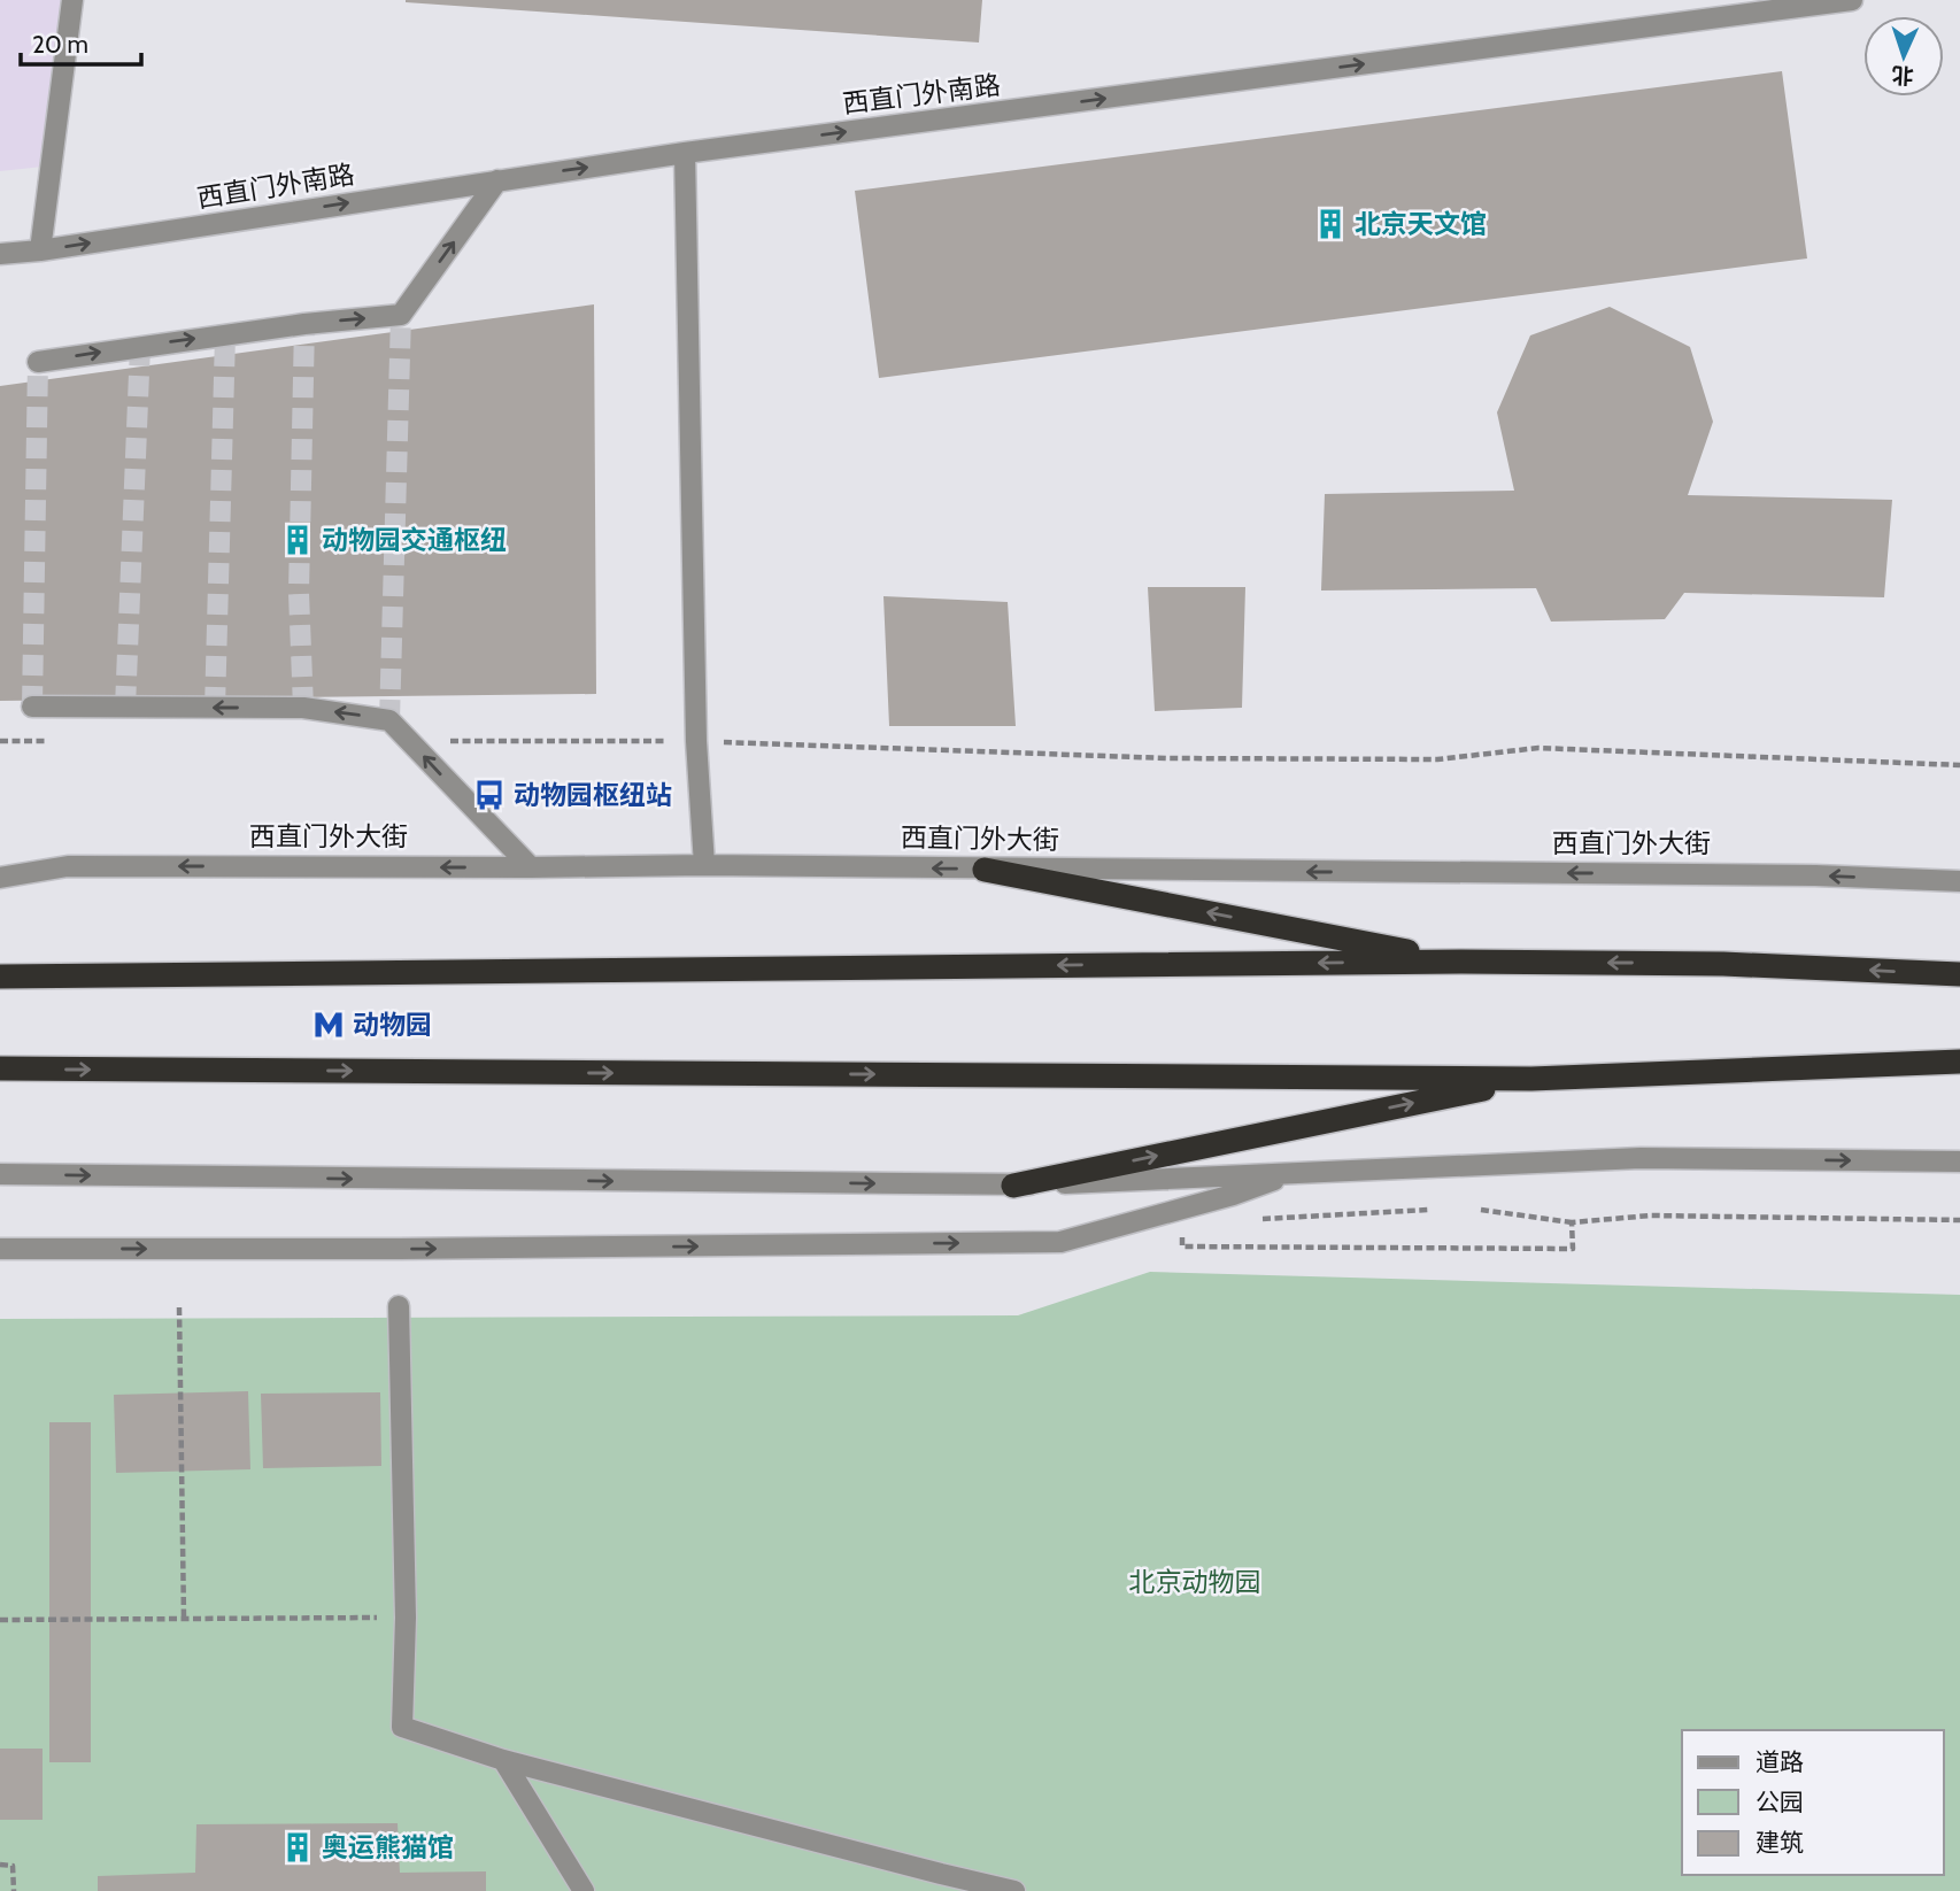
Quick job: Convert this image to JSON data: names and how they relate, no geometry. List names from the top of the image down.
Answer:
{
  "streets": {
    "street": ["西直门外南路", "西直门外大街"]
  },
  "one_way": ["西直门外南路", "西直门外大街"],
  "parks": ["北京动物园"],
  "places": {
    "building": ["北京天文馆", "动物园交通枢纽", "奥运熊猫馆"],
    "bus stop": ["动物园枢纽站"],
    "metro station": ["动物园"]
  },
  "legend": ["道路", "公园", "建筑"],
  "scale_bar": "20 m",
  "north": "bottom"
}
